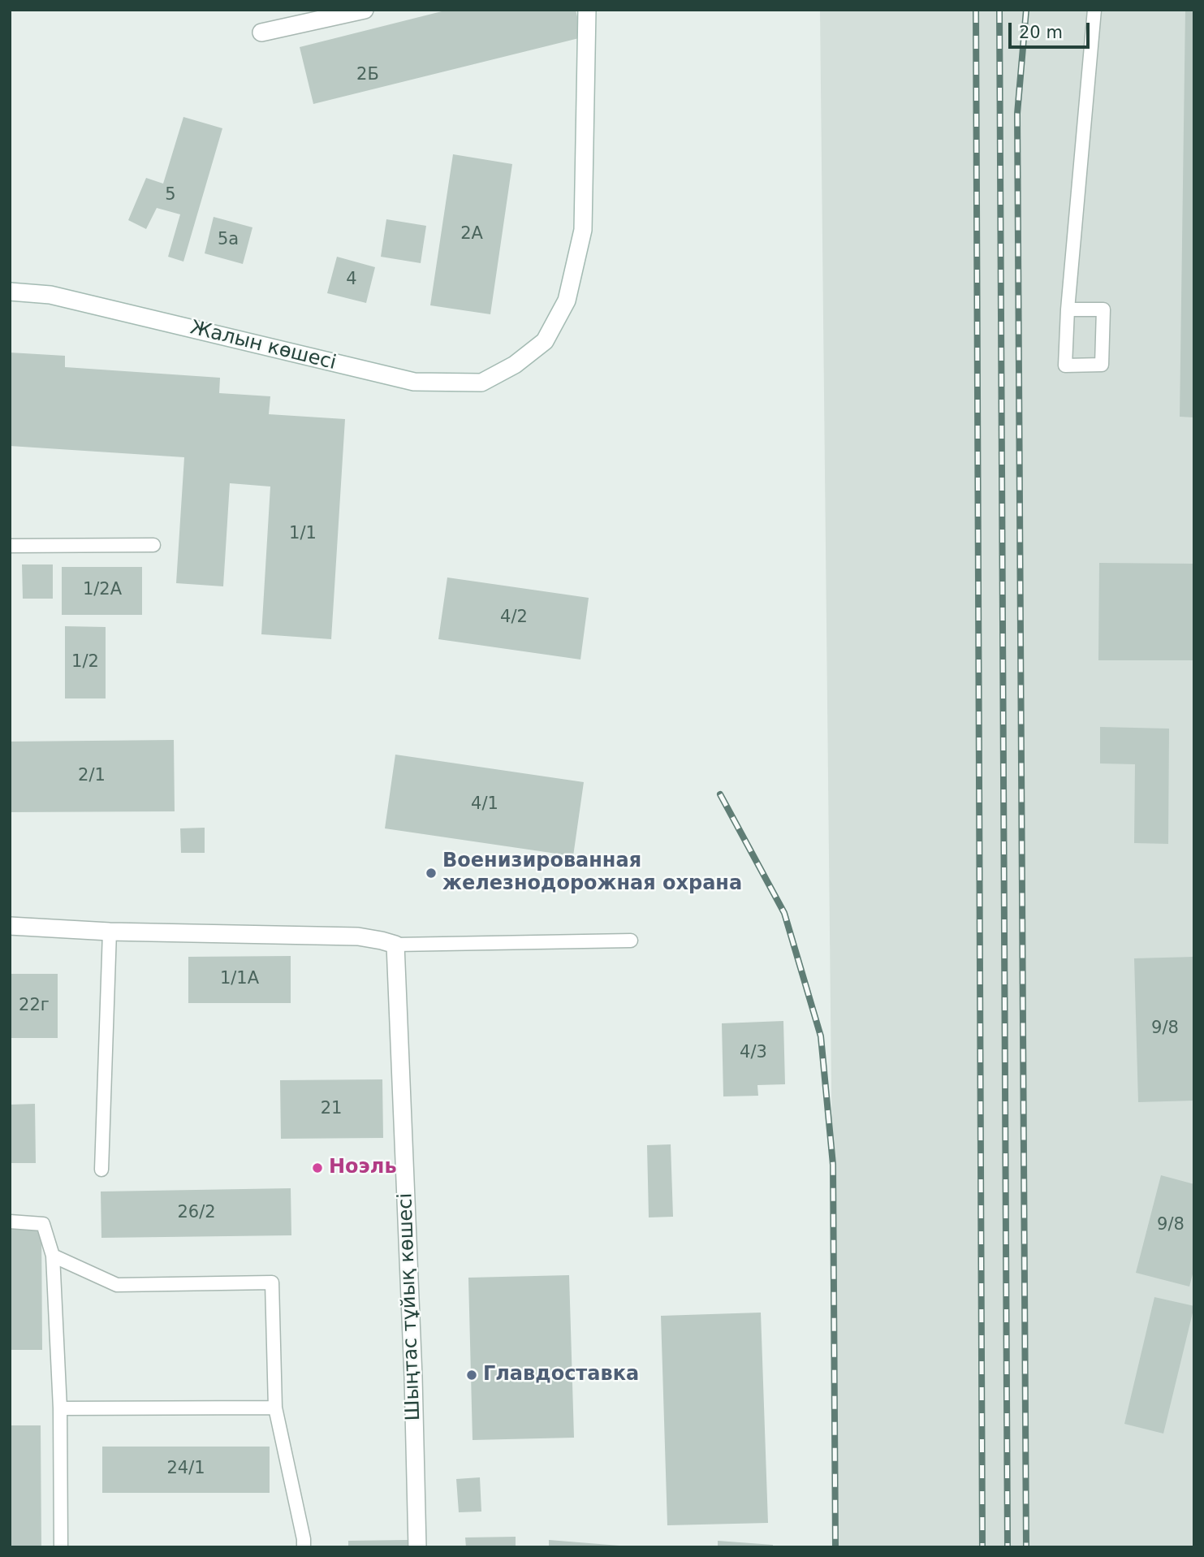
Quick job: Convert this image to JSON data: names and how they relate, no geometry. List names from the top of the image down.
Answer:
{
  "streets": {
    "street": ["Жалын көшесі", "Шыңтас тұйық көшесі"]
  },
  "places": ["Военизированная железнодорожная охрана", "Ноэль", "Главдоставка"],
  "house_numbers": [
    "2Б",
    "5",
    "2А",
    "5а",
    "4",
    "1/1",
    "1/2А",
    "4/2",
    "1/2",
    "2/1",
    "4/1",
    "1/1А",
    "22г",
    "9/8",
    "4/3",
    "21",
    "26/2",
    "9/8",
    "24/1"
  ],
  "scale_bar": "20 m"
}
